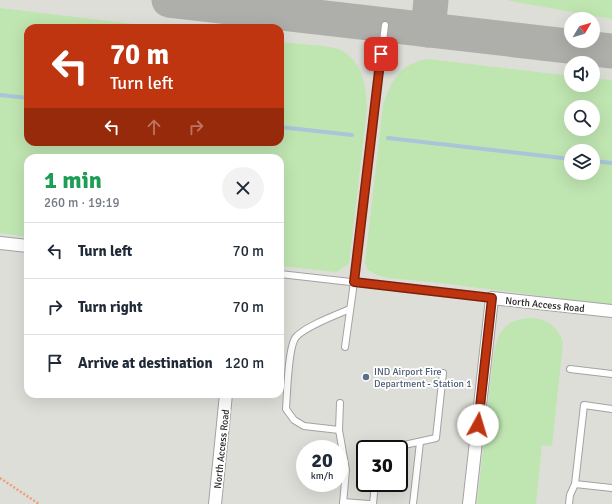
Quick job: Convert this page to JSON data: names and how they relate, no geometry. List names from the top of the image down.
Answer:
{
  "streets": {
    "street": ["North Access Road"]
  },
  "places": ["IND Airport Fire Department - Station 1"],
  "north": "top right",
  "page": {
    "turn": ["70 m", "Turn left"],
    "heading": ["1 min", "260 m · 19:19"],
    "list": [
      {
        "name": "Turn left",
        "value": "70 m"
      },
      {
        "name": "Turn right",
        "value": "70 m"
      },
      {
        "name": "Arrive at destination",
        "value": "120 m"
      }
    ],
    "speed": "20 km/h",
    "limit": "30"
  }
}
